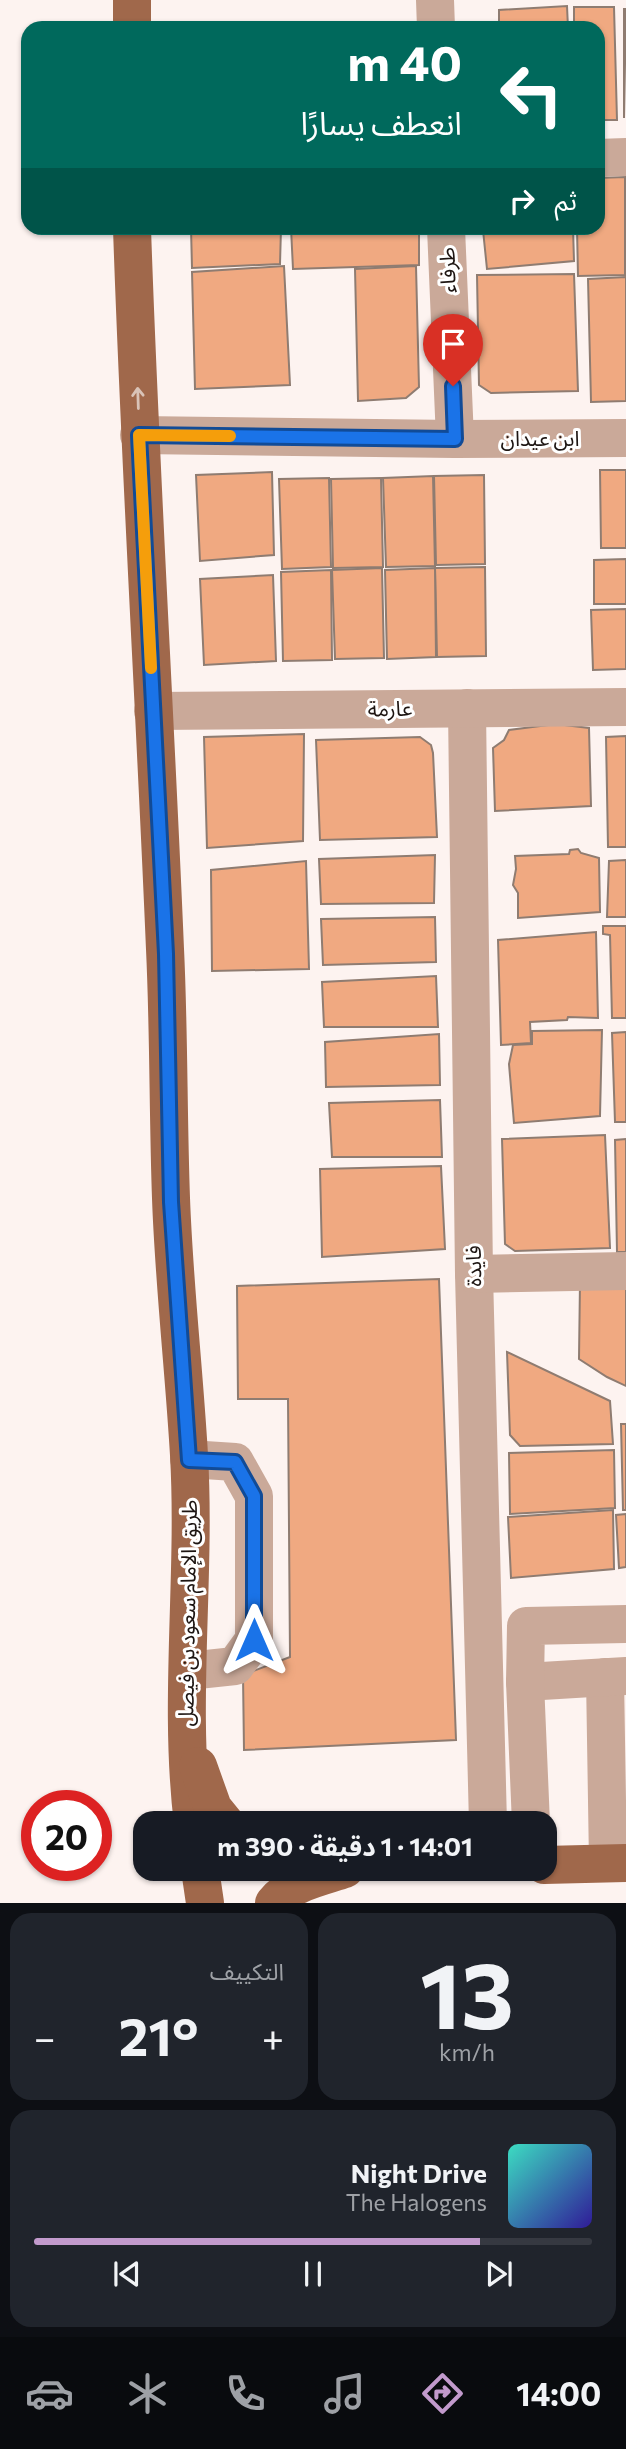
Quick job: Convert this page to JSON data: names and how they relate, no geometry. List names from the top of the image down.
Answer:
{
  "streets": {
    "main road": ["طريق الإمام سعود بن فيصل"],
    "street": [
      "طرفاء",
      "ابن عيدان",
      "عارمة",
      "فايدة"
    ]
  },
  "crossings": [
    ["طرفاء", "ابن عيدان"],
    ["ابن عيدان", "طريق الإمام سعود بن فيصل"],
    ["عارمة", "فايدة"],
    ["عارمة", "طريق الإمام سعود بن فيصل"]
  ],
  "page": {
    "turn": ["40 m", "انعطف يسارًا"],
    "then": "ثم",
    "limit": "20",
    "trip": "14:01 · 1 دقيقة · 390 m",
    "tile": [
      ["13", "km/h"],
      "التكييف"
    ],
    "heat": ["−", "21°", "+"],
    "song": ["Night Drive", "The Halogens"],
    "tabs": "14:00"
  }
}
